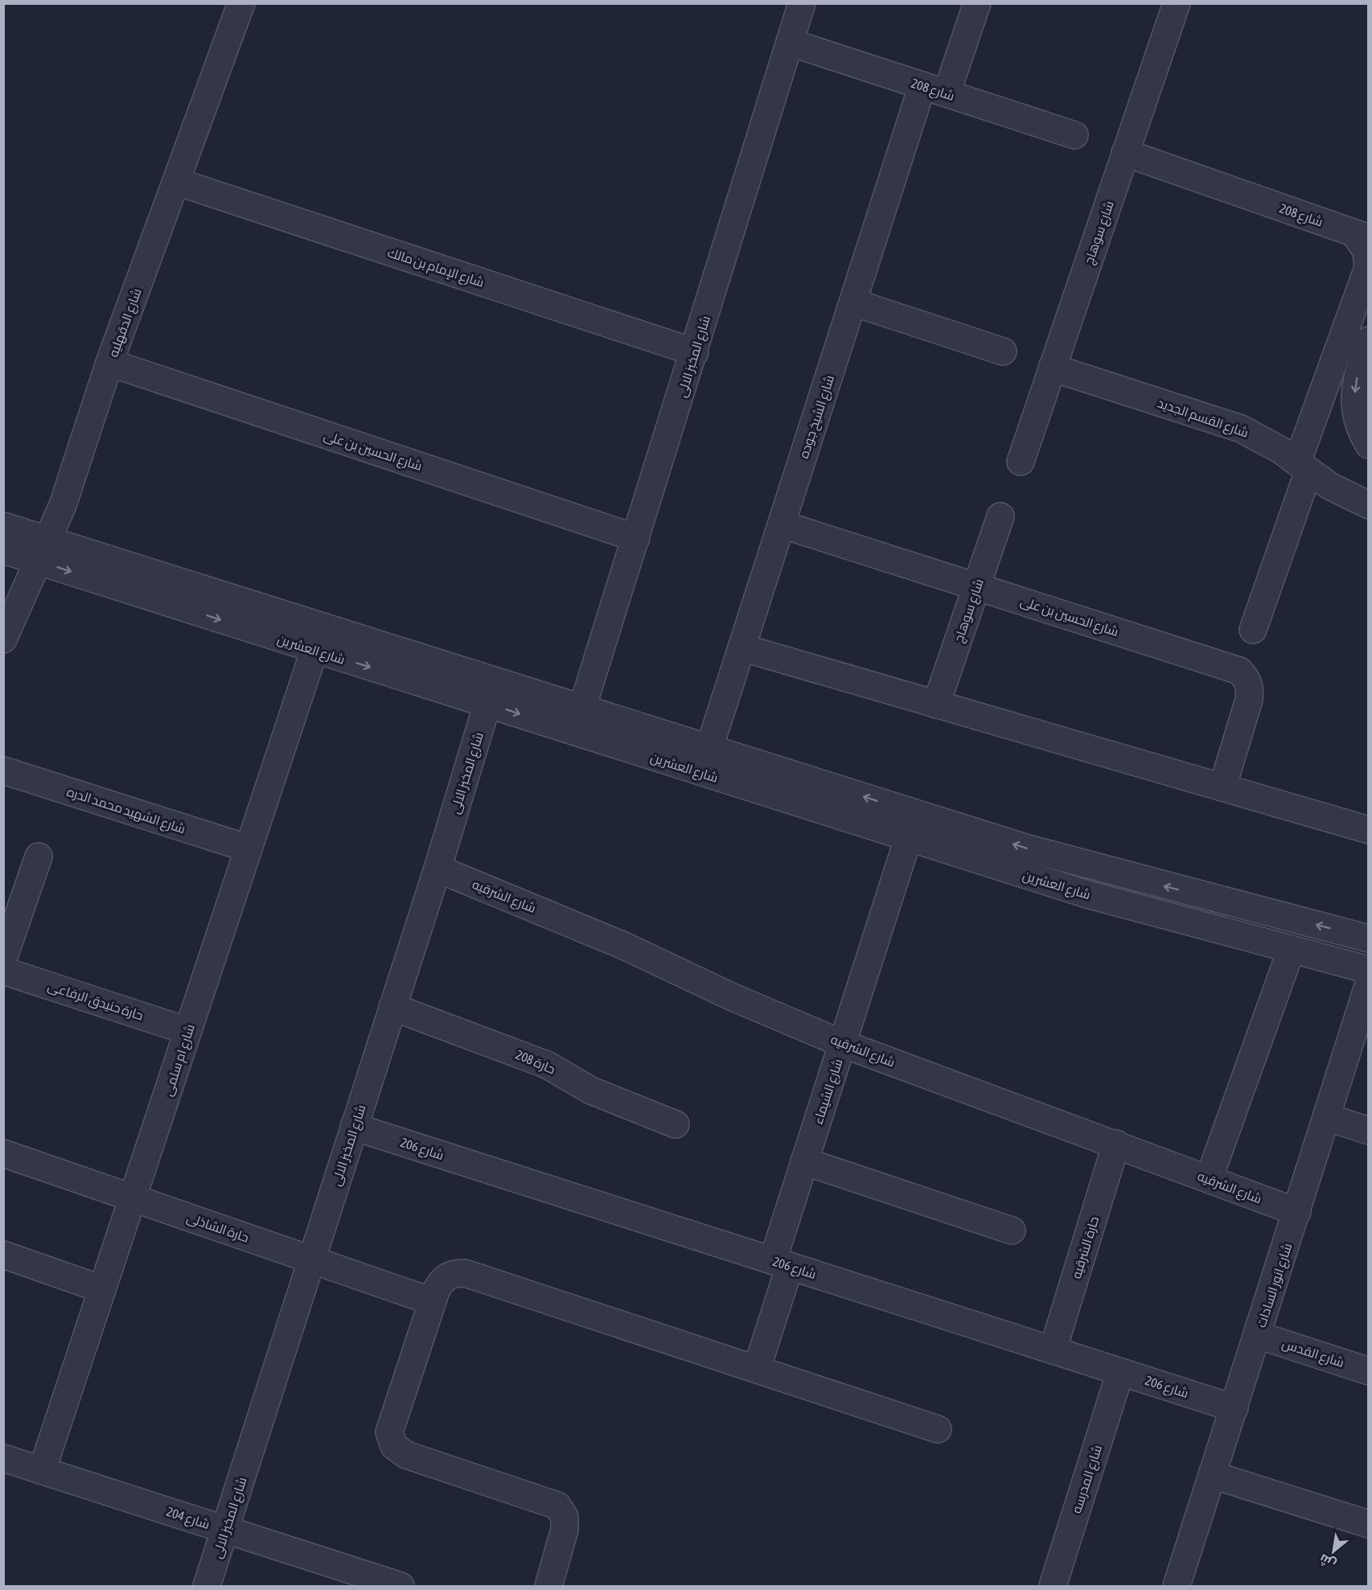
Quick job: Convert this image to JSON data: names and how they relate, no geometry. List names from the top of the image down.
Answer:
{
  "streets": {
    "street": [
      "شارع 208",
      "شارع سوهاج",
      "شارع الإمام بن مالك",
      "شارع الدقهليه",
      "شارع المخبز الالى",
      "شارع الشيخ جوده",
      "شارع القسم الجديد",
      "شارع الحسين بن على",
      "شارع العشرين",
      "شارع الشهيد محمد الدره",
      "شارع الشرقيه",
      "حارة حنيدق الرفاعى",
      "شارع ام سلمى",
      "حارة 208",
      "شارع الشيماء",
      "شارع 206",
      "حارة الشاذلى",
      "حارة الشرقيه",
      "شارع انور السادات",
      "شارع القدس",
      "شارع المدرسه",
      "شارع 204"
    ]
  },
  "crossings": [
    ["شارع 208", "شارع سوهاج"],
    ["شارع 208", "شارع المخبز الالى"],
    ["شارع 208", "شارع الشيخ جوده"],
    ["شارع سوهاج", "شارع القسم الجديد"],
    ["شارع سوهاج", "شارع الحسين بن على"],
    ["شارع الإمام بن مالك", "شارع الدقهليه"],
    ["شارع الإمام بن مالك", "شارع المخبز الالى"],
    ["شارع الدقهليه", "شارع الحسين بن على"],
    ["شارع الدقهليه", "شارع العشرين"],
    ["شارع المخبز الالى", "شارع الحسين بن على"],
    ["شارع المخبز الالى", "شارع العشرين"],
    ["شارع المخبز الالى", "شارع الشرقيه"],
    ["شارع المخبز الالى", "حارة 208"],
    ["شارع المخبز الالى", "شارع 206"],
    ["شارع المخبز الالى", "حارة الشاذلى"],
    ["شارع المخبز الالى", "شارع 204"],
    ["شارع الشيخ جوده", "شارع الحسين بن على"],
    ["شارع الشيخ جوده", "شارع العشرين"],
    ["شارع العشرين", "شارع ام سلمى"],
    ["شارع العشرين", "شارع الشيماء"],
    ["شارع الشهيد محمد الدره", "شارع ام سلمى"],
    ["شارع الشرقيه", "شارع الشيماء"],
    ["شارع الشرقيه", "حارة الشرقيه"],
    ["شارع الشرقيه", "شارع انور السادات"],
    ["حارة حنيدق الرفاعى", "شارع ام سلمى"],
    ["شارع ام سلمى", "حارة الشاذلى"],
    ["شارع ام سلمى", "شارع 204"],
    ["شارع الشيماء", "شارع 206"],
    ["شارع 206", "حارة الشرقيه"],
    ["شارع 206", "شارع انور السادات"],
    ["شارع 206", "شارع المدرسه"],
    ["شارع انور السادات", "شارع القدس"]
  ],
  "north": "bottom left"
}
